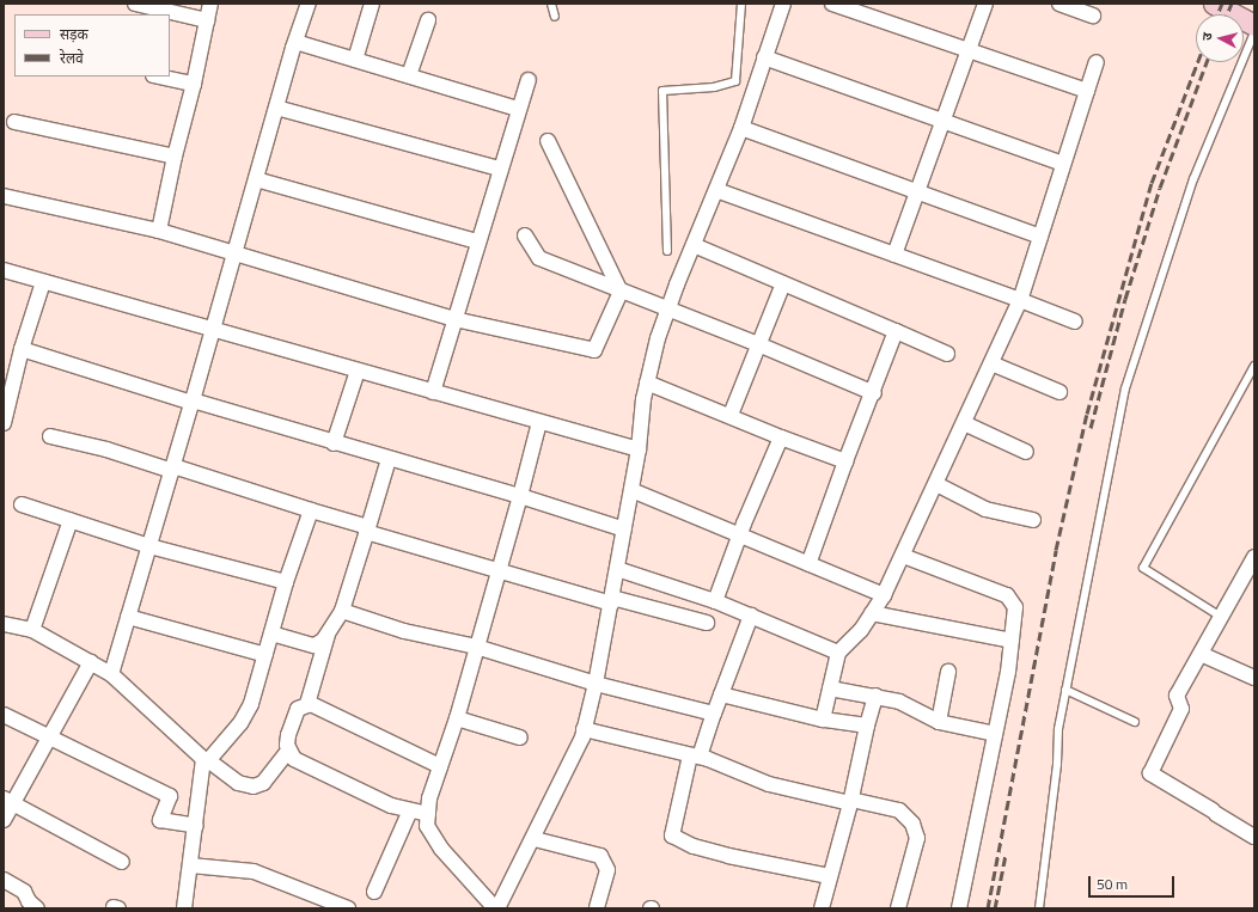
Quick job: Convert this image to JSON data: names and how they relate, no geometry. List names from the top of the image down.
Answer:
{
  "legend": ["सड़क", "रेलवे"],
  "scale_bar": "50 m",
  "north": "left"
}
